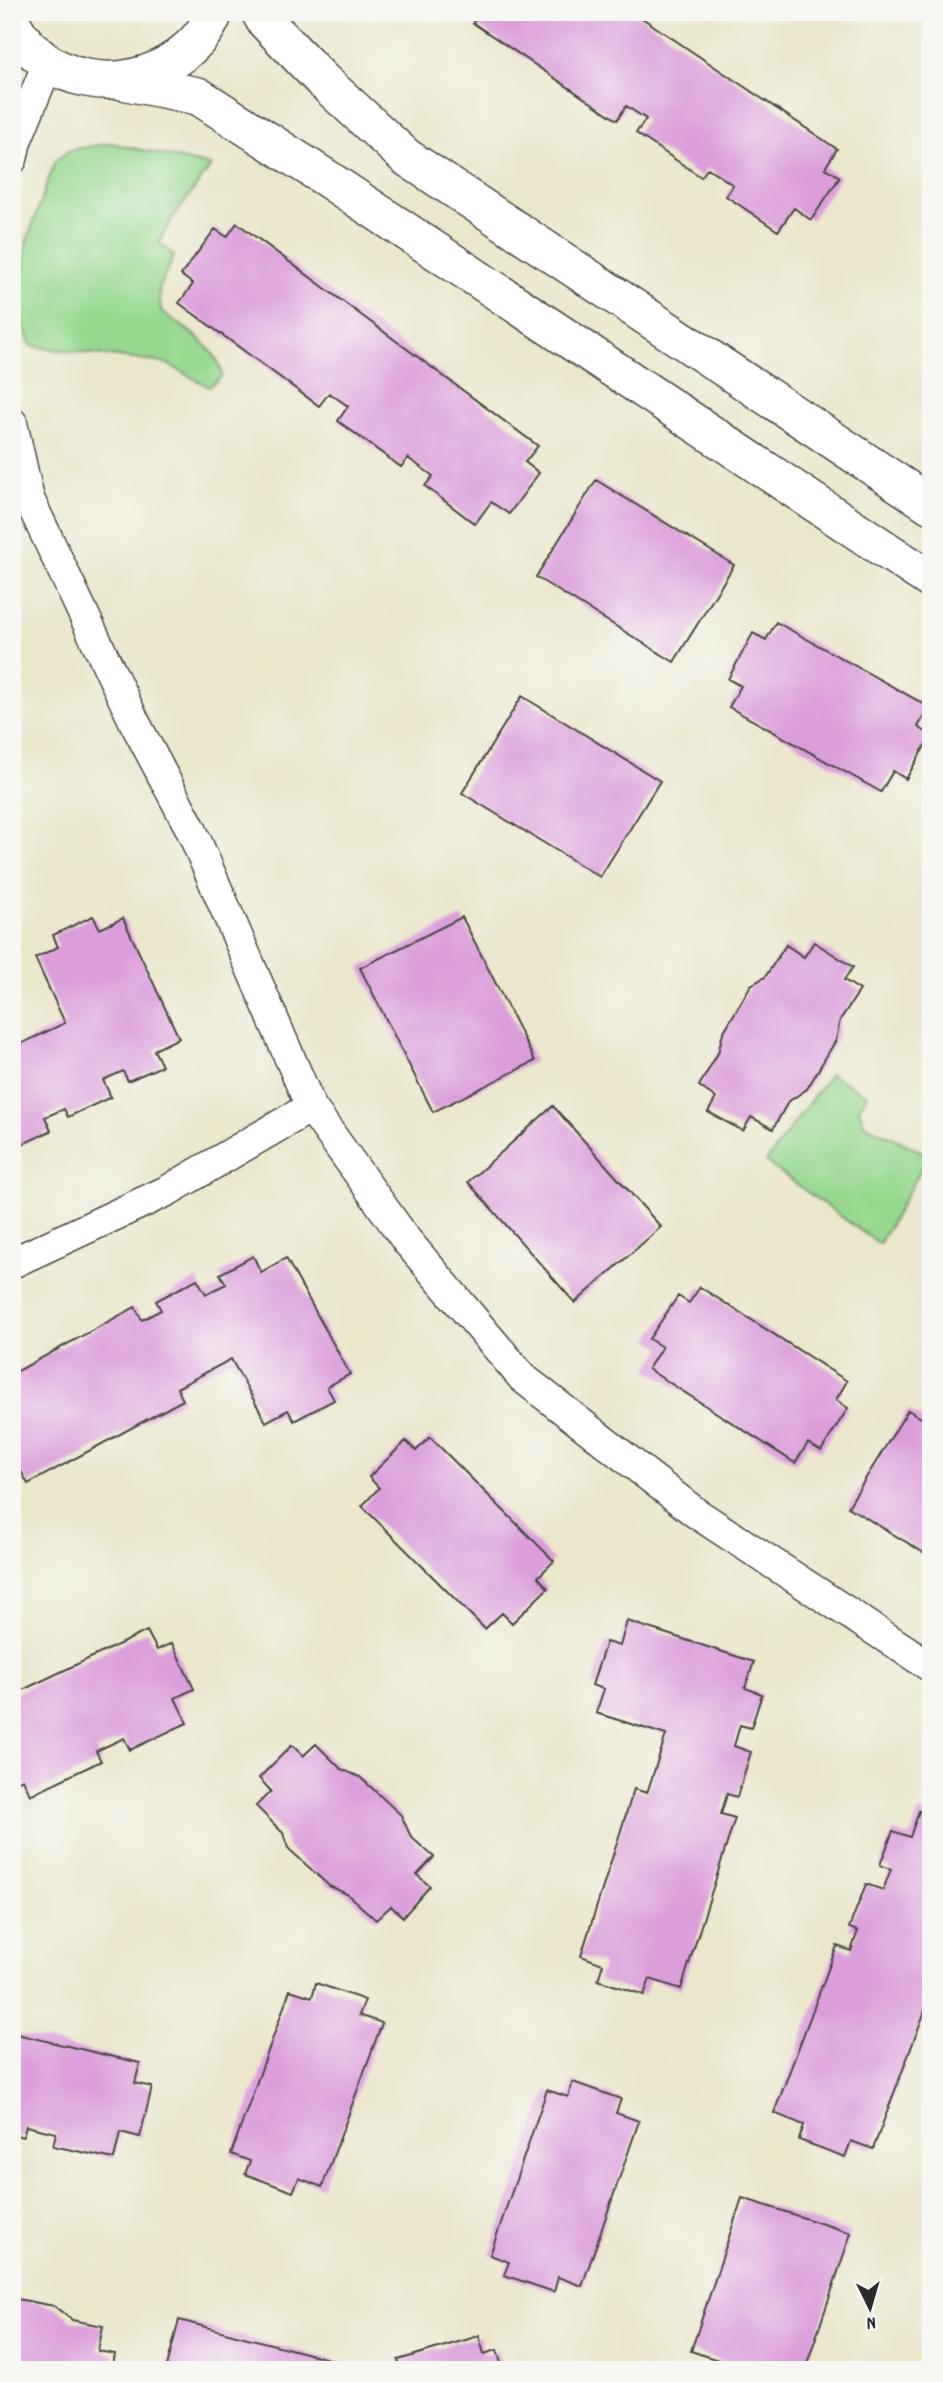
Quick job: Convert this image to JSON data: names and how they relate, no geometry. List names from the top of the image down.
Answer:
{
  "north": "bottom"
}
